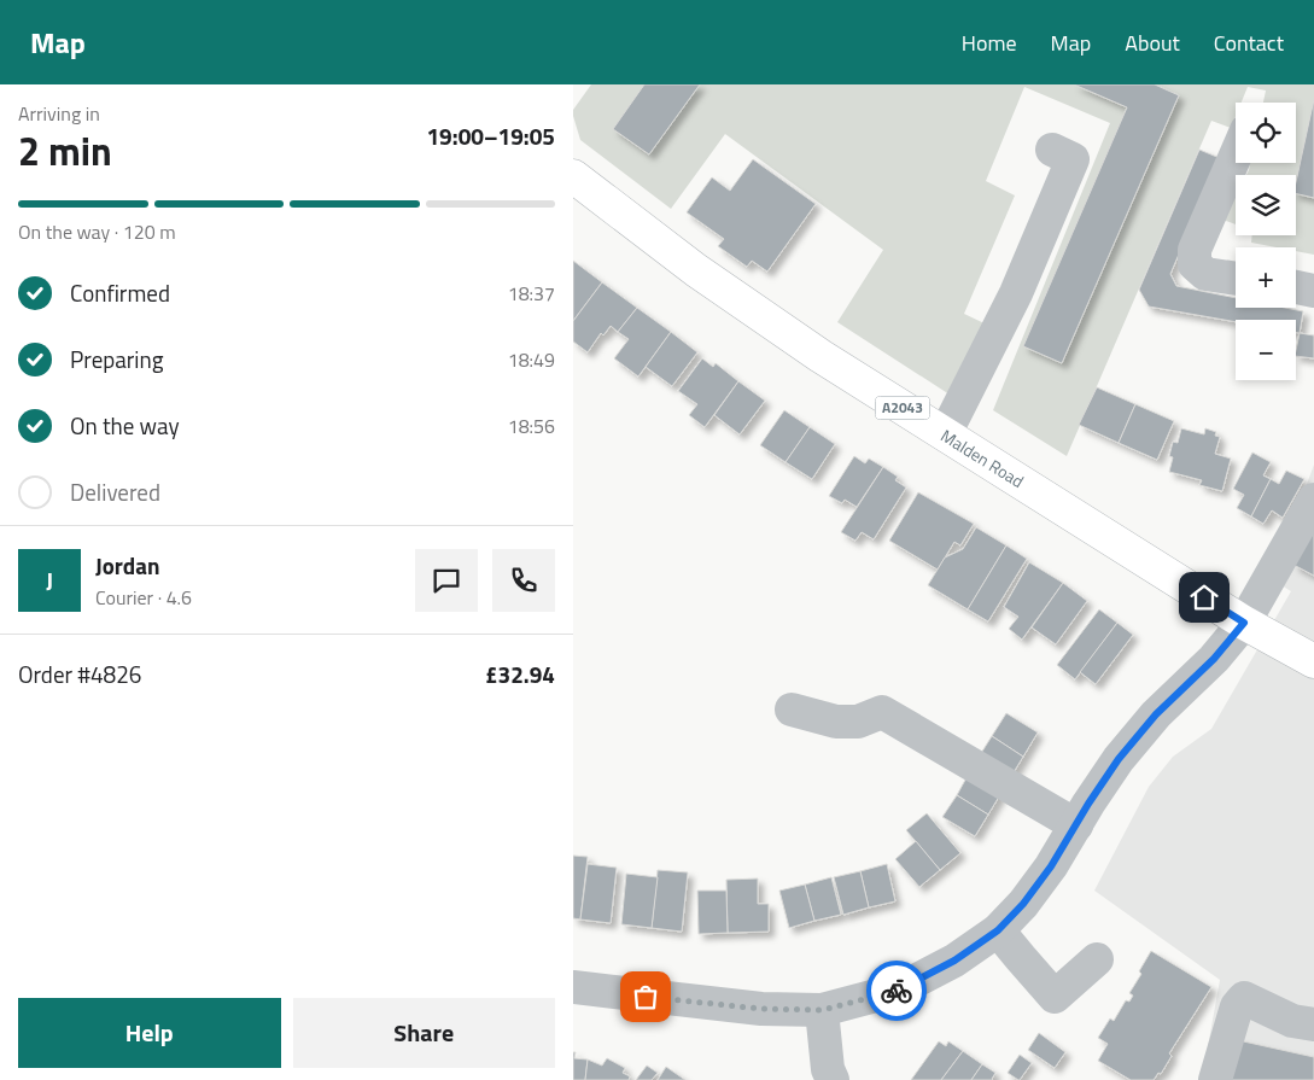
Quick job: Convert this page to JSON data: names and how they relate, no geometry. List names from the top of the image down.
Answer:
{
  "streets": {
    "main road": ["A2043", "Malden Road"]
  },
  "page": {
    "header": "Map",
    "nav": [
      "Home",
      "Map",
      "About",
      "Contact"
    ],
    "heading": ["2 min", "Arriving in", "19:00–19:05"],
    "panel": [
      "Jordan",
      "Courier · 4.6",
      "Order #4826",
      "£32.94"
    ],
    "map_buttons": ["+", "−"],
    "bar": "On the way · 120 m",
    "list": [
      ["Confirmed", "18:37"],
      ["Preparing", "18:49"],
      ["On the way", "18:56"],
      "Delivered"
    ],
    "round": "J",
    "buttons": ["Help", "Share"]
  }
}
